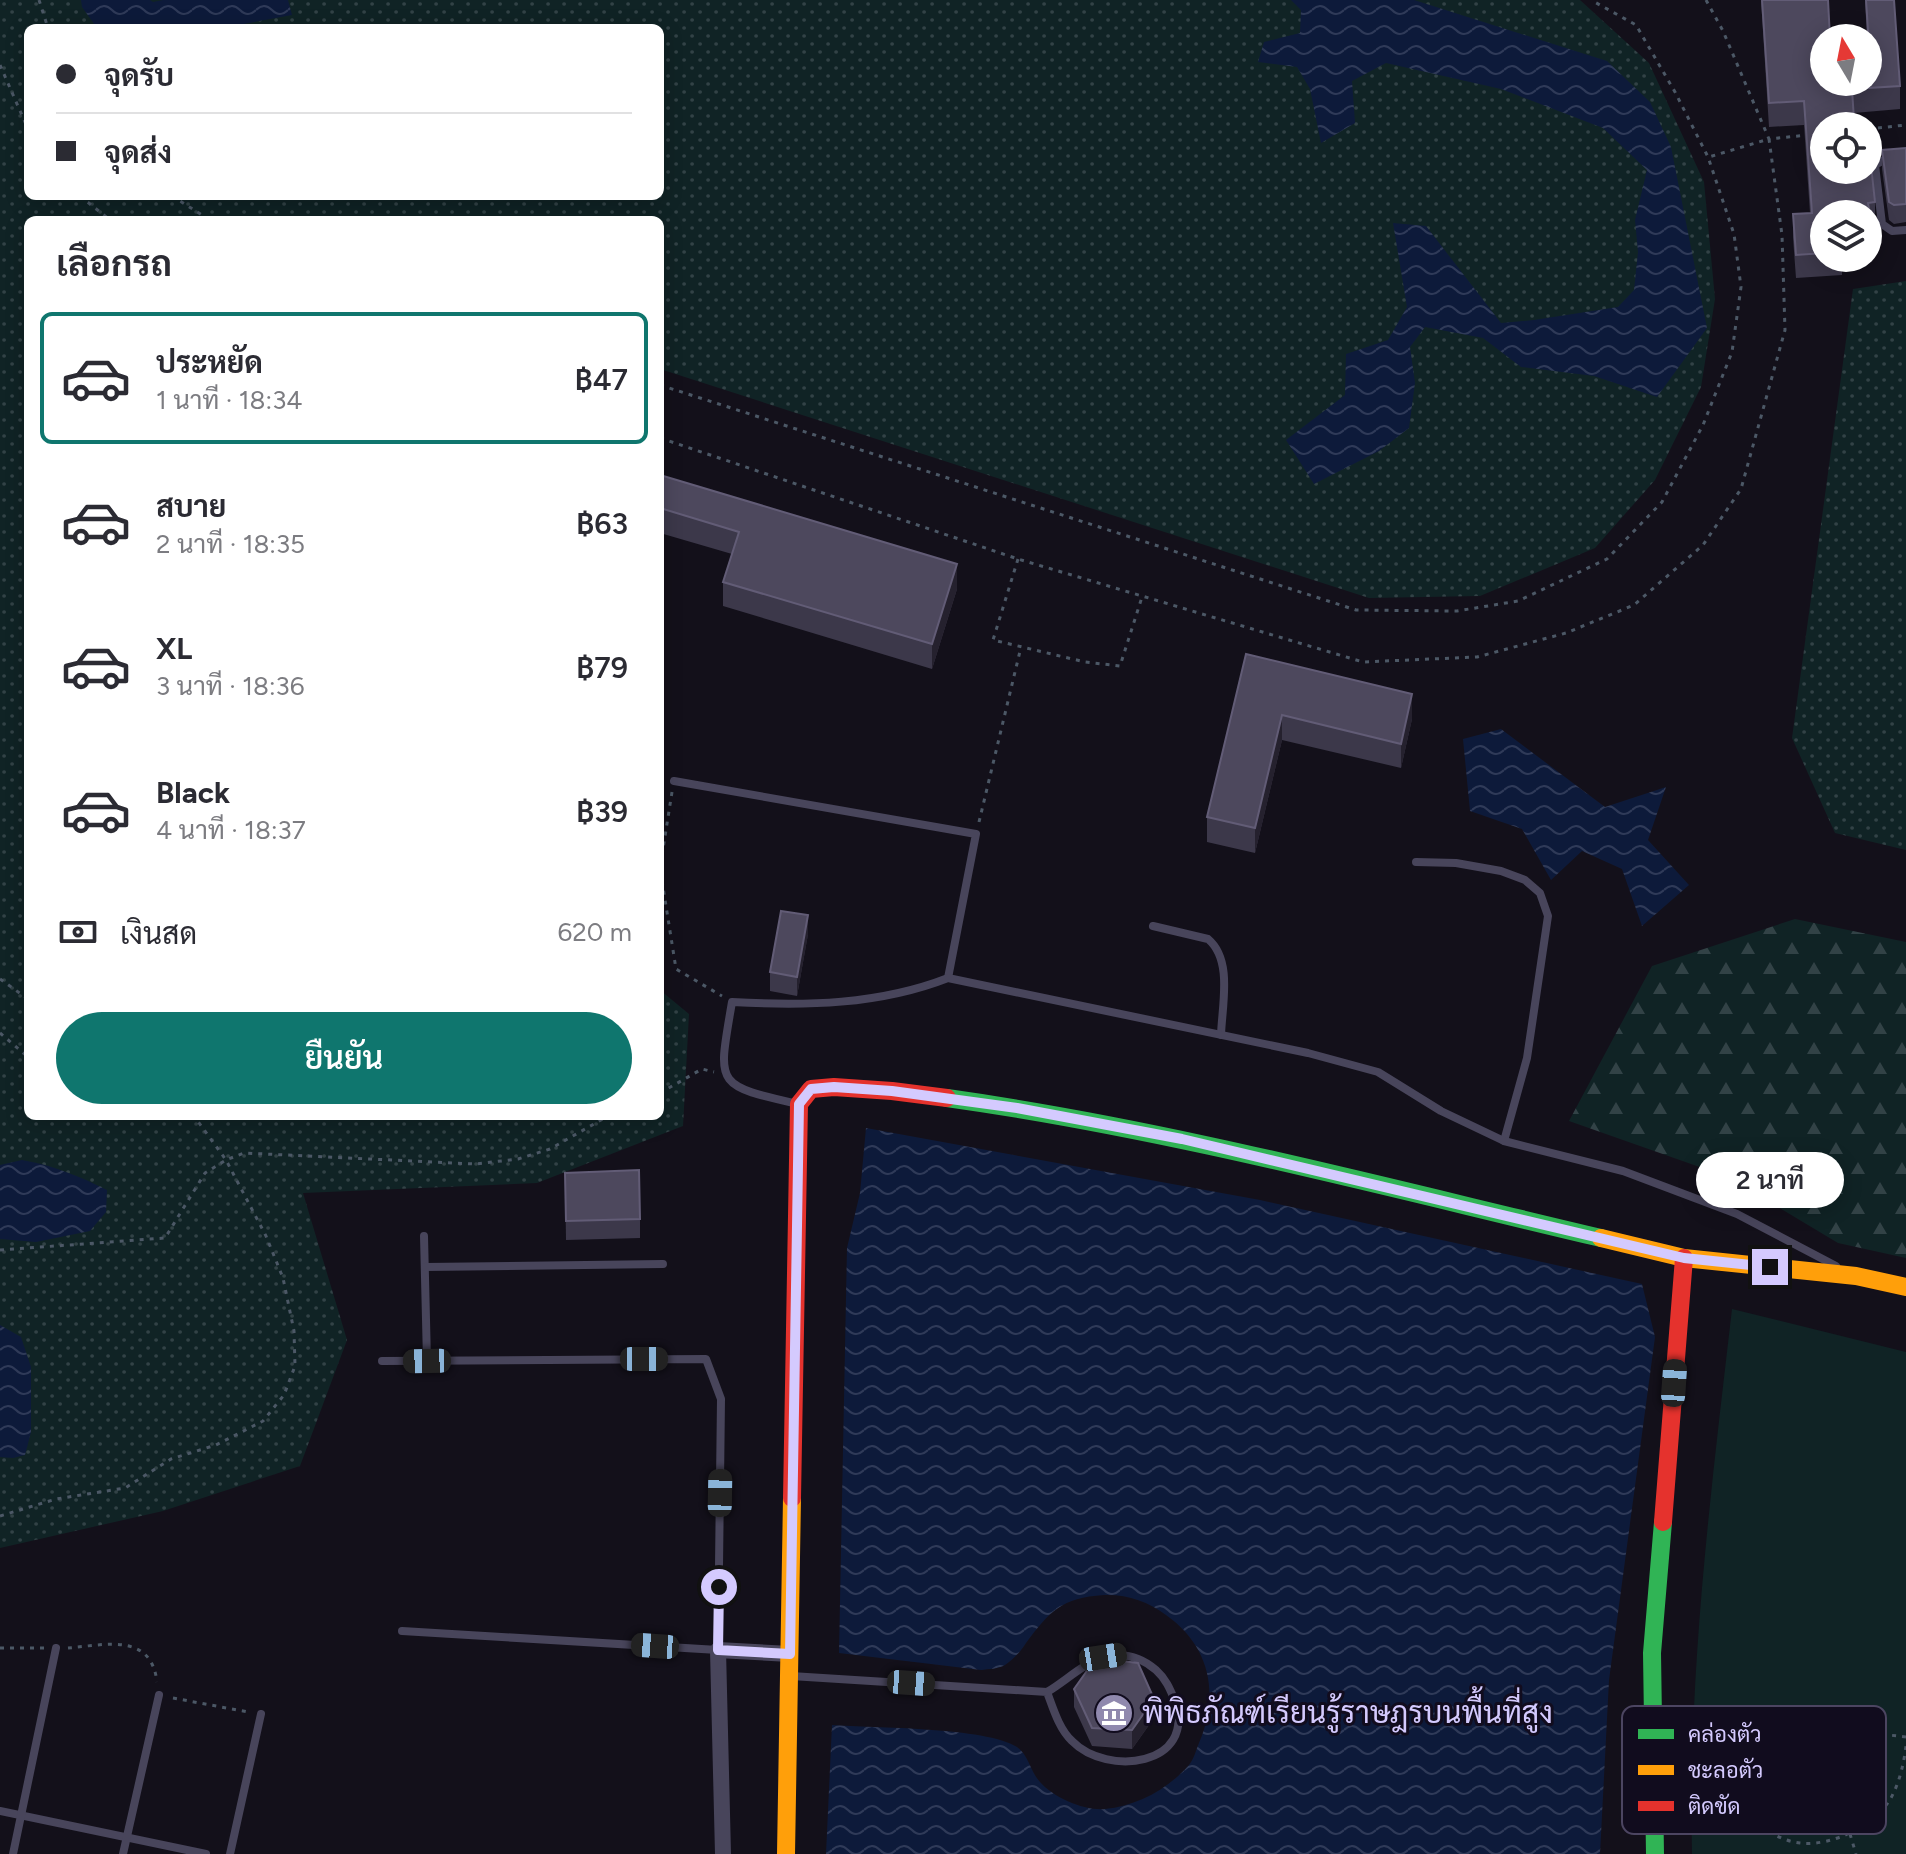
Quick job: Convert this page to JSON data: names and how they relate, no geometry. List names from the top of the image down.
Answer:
{
  "places": {
    "museum": ["พิพิธภัณฑ์เรียนรู้ราษฎรบนพื้นที่สูง"]
  },
  "legend": ["คล่องตัว", "ชะลอตัว", "ติดขัด"],
  "north": "top",
  "page": {
    "banner": ["จุดรับ", "จุดส่ง"],
    "heading": "เลือกรถ",
    "list": [
      {
        "name": "ประหยัด",
        "note": "1 นาที · 18:34",
        "value": "฿47"
      },
      {
        "name": "สบาย",
        "note": "2 นาที · 18:35",
        "value": "฿63"
      },
      {
        "name": "XL",
        "note": "3 นาที · 18:36",
        "value": "฿79"
      },
      {
        "name": "Black",
        "note": "4 นาที · 18:37",
        "value": "฿39"
      }
    ],
    "pay": ["เงินสด", "620 m"],
    "buttons": "ยืนยัน",
    "bubble": "2 นาที"
  }
}
